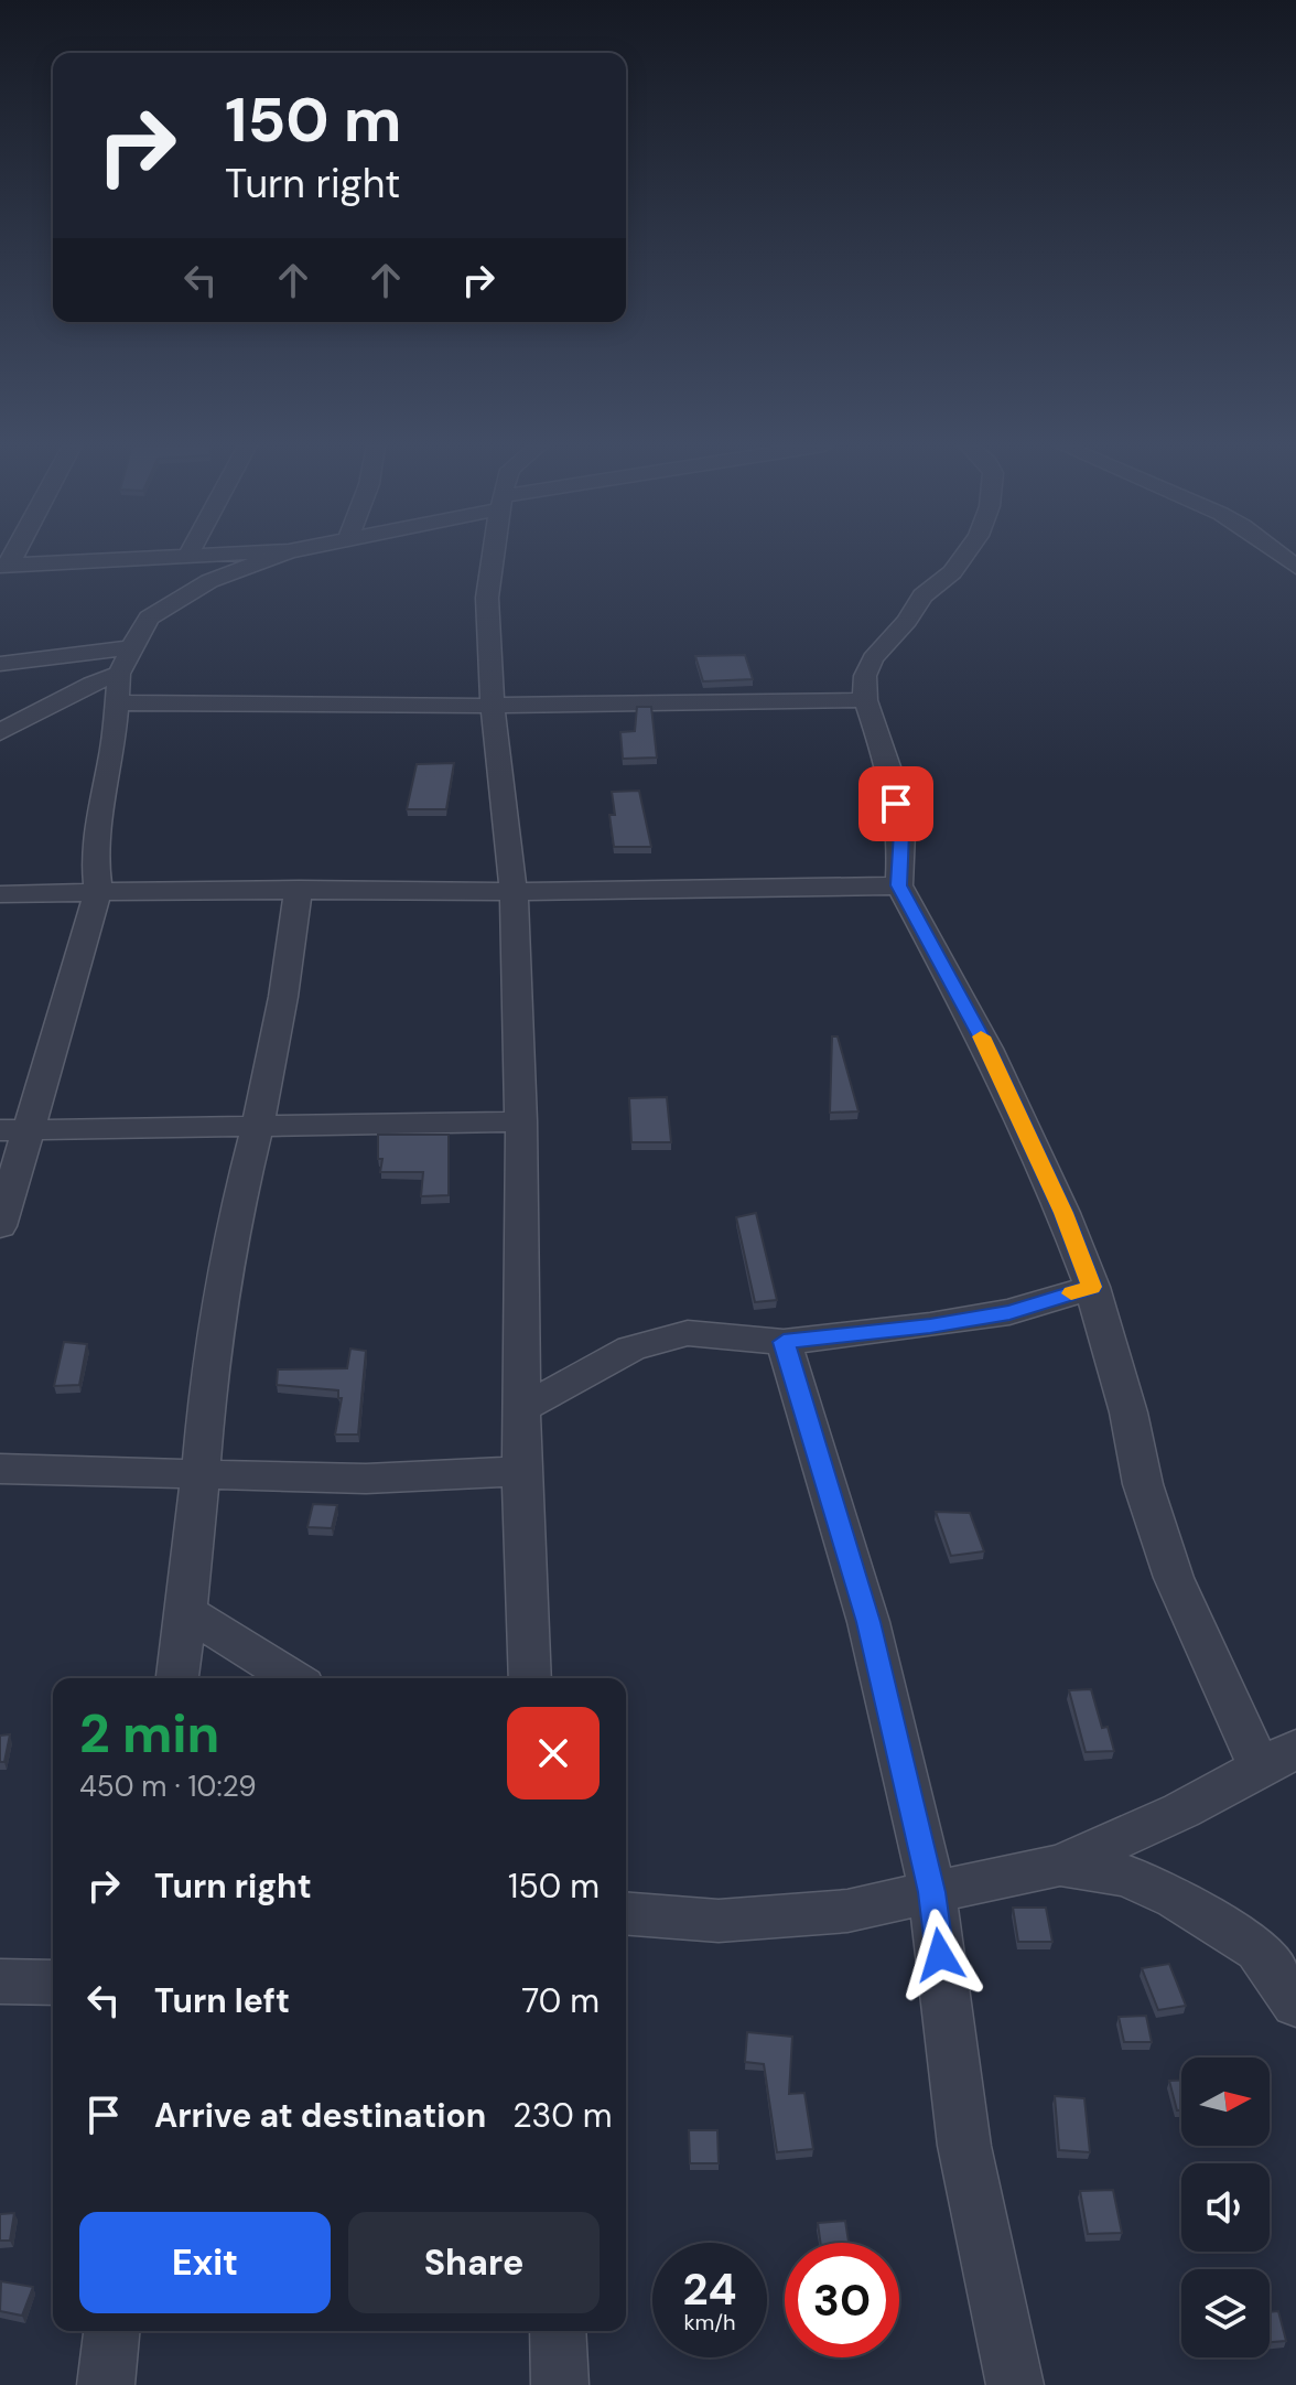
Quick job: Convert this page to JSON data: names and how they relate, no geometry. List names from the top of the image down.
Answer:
{
  "north": "right",
  "page": {
    "turn": ["150 m", "Turn right"],
    "heading": ["2 min", "450 m · 10:29"],
    "list": [
      {
        "name": "Turn right",
        "value": "150 m"
      },
      {
        "name": "Turn left",
        "value": "70 m"
      },
      {
        "name": "Arrive at destination",
        "value": "230 m"
      }
    ],
    "buttons": ["Exit", "Share"],
    "speed": "24 km/h",
    "limit": "30"
  }
}
